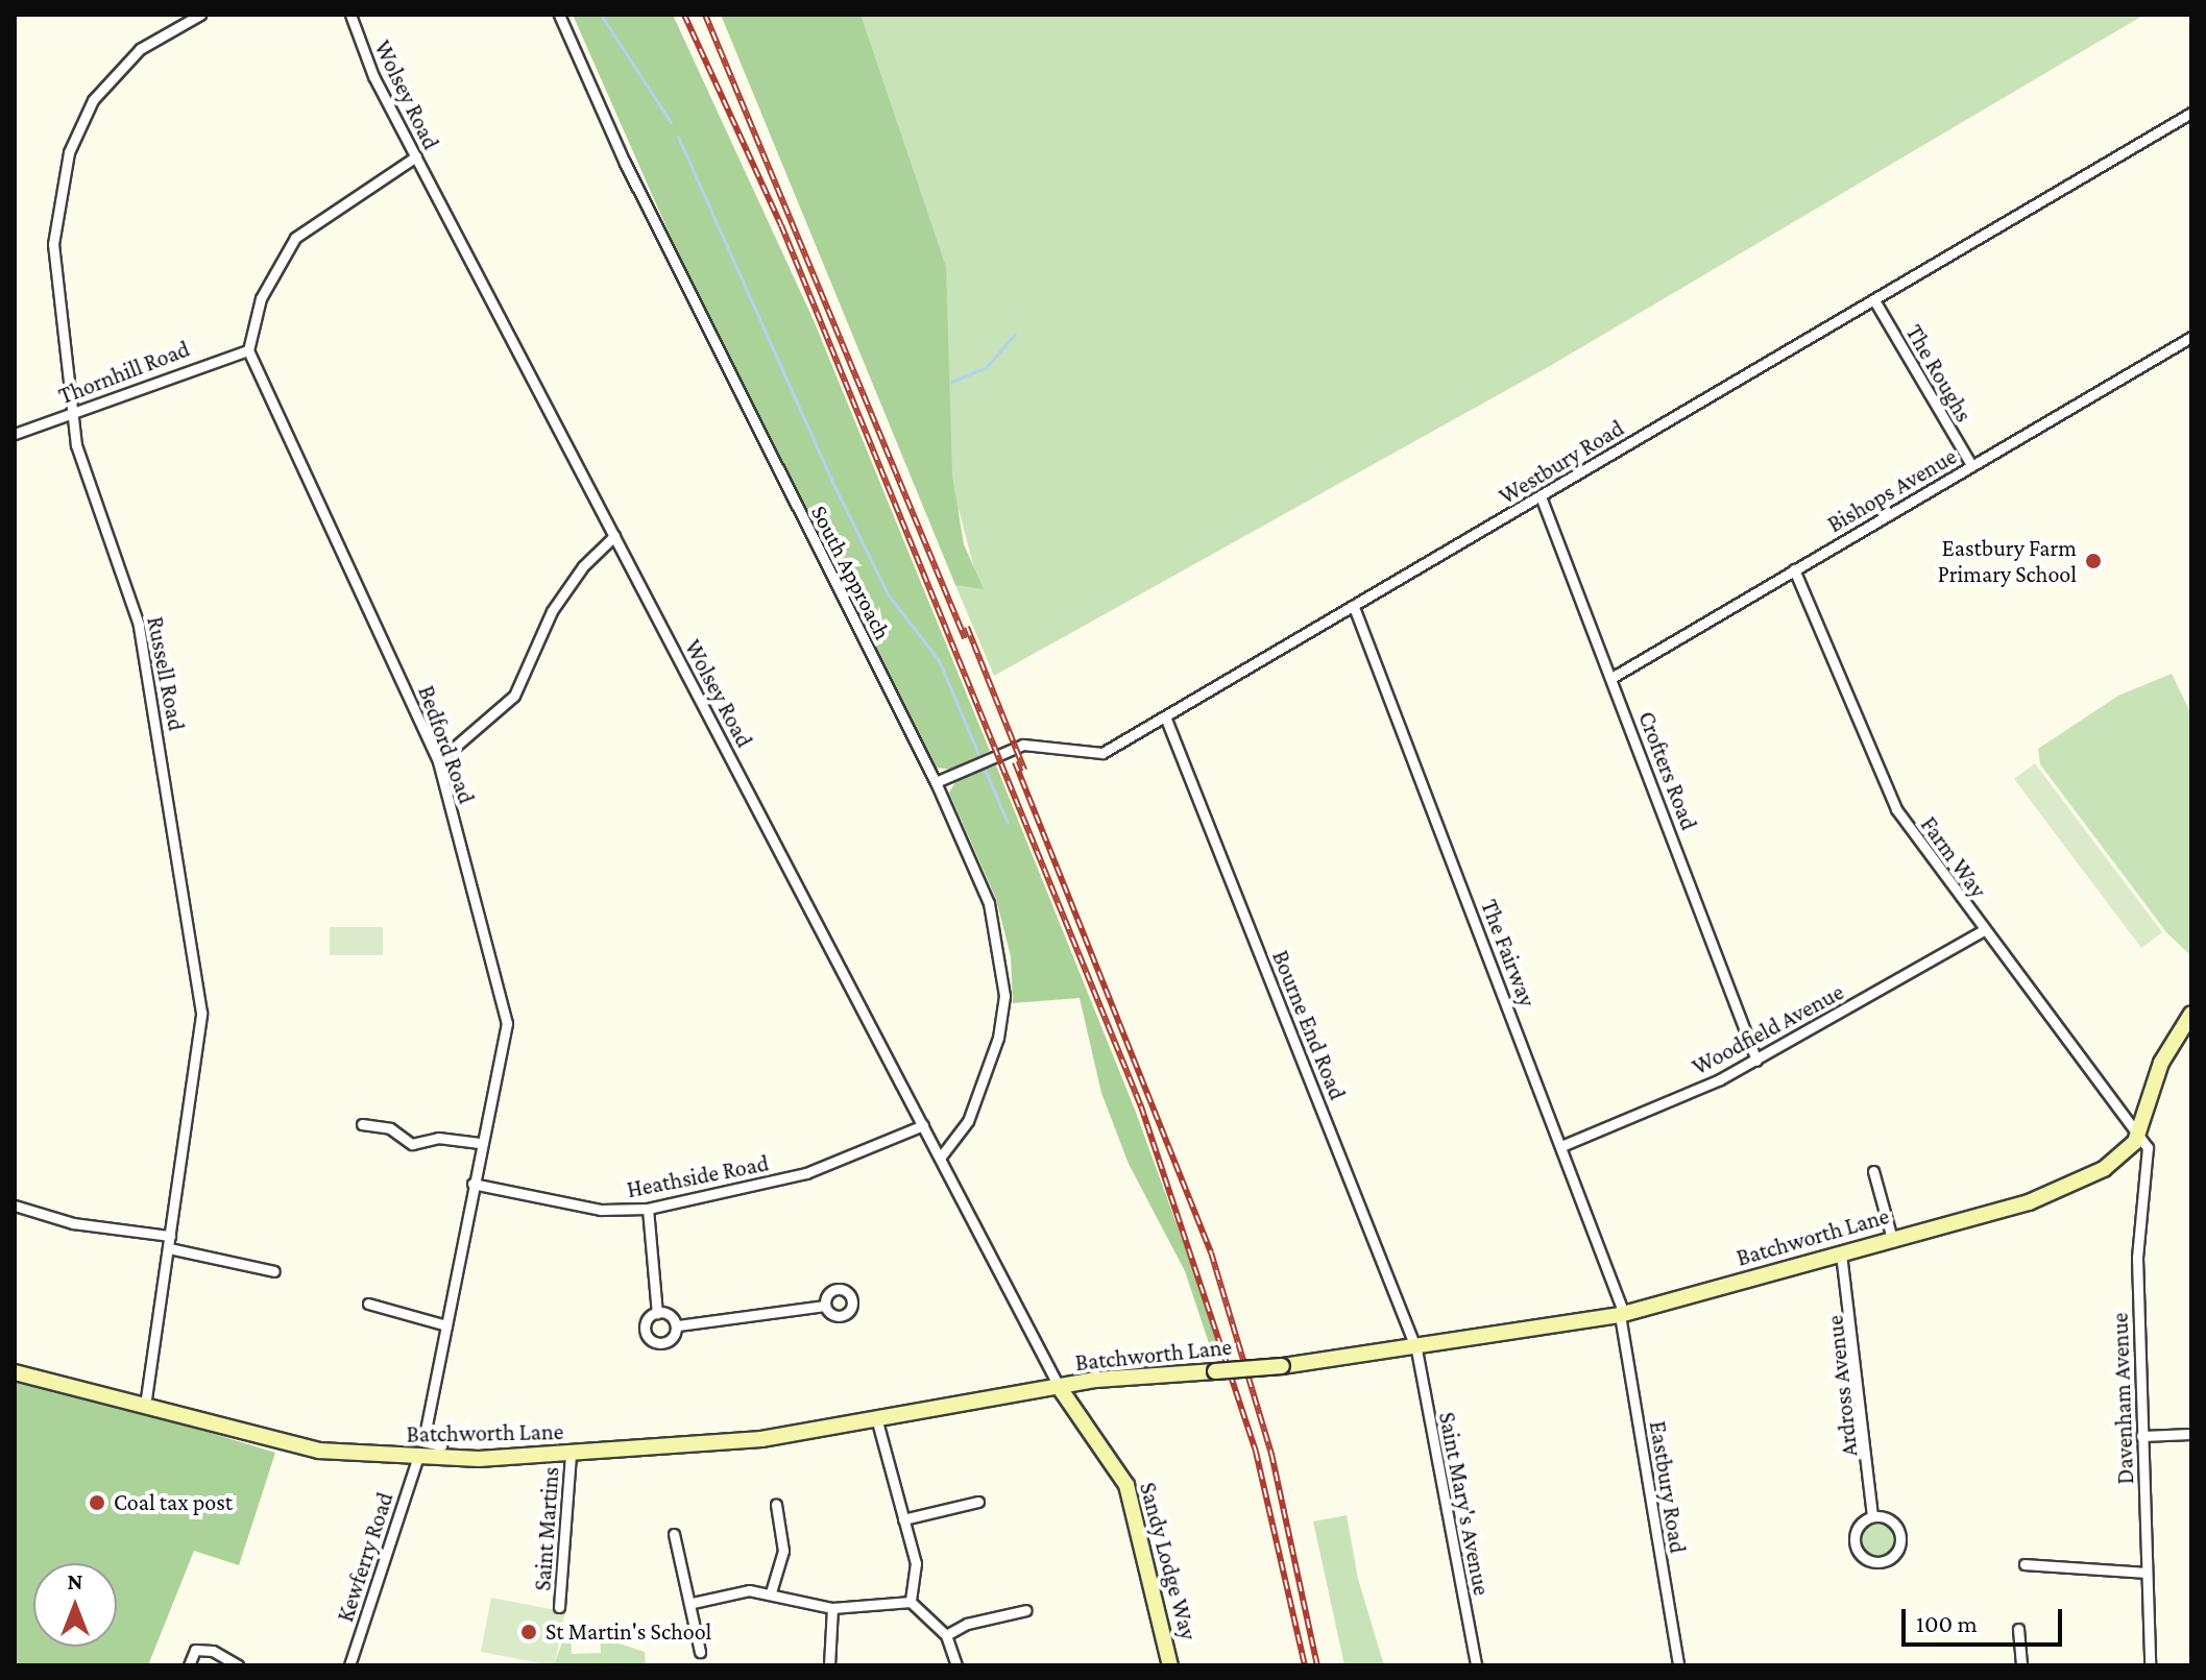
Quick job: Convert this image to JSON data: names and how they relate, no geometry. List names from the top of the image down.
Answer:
{
  "streets": {
    "street": [
      "Wolsey Road",
      "Thornhill Road",
      "The Roughs",
      "Westbury Road",
      "Bishops Avenue",
      "South Approach",
      "Russell Road",
      "Bedford Road",
      "Crofters Road",
      "Farm Way",
      "The Fairway",
      "Bourne End Road",
      "Woodfield Avenue",
      "Heathside Road",
      "Batchworth Lane",
      "Ardross Avenue",
      "Davenham Avenue",
      "Eastbury Road",
      "Saint Mary's Avenue",
      "Saint Martins",
      "Kewferry Road",
      "Sandy Lodge Way"
    ]
  },
  "crossings": [
    ["Wolsey Road", "South Approach"],
    ["Wolsey Road", "Heathside Road"],
    ["Wolsey Road", "Batchworth Lane"],
    ["Wolsey Road", "Sandy Lodge Way"],
    ["Thornhill Road", "Russell Road"],
    ["Thornhill Road", "Bedford Road"],
    ["The Roughs", "Westbury Road"],
    ["The Roughs", "Bishops Avenue"],
    ["Westbury Road", "South Approach"],
    ["Westbury Road", "Crofters Road"],
    ["Westbury Road", "The Fairway"],
    ["Westbury Road", "Bourne End Road"],
    ["Bishops Avenue", "Crofters Road"],
    ["Bishops Avenue", "Farm Way"],
    ["Russell Road", "Batchworth Lane"],
    ["Bedford Road", "Heathside Road"],
    ["Crofters Road", "Woodfield Avenue"],
    ["Farm Way", "Woodfield Avenue"],
    ["Farm Way", "Batchworth Lane"],
    ["Farm Way", "Davenham Avenue"],
    ["The Fairway", "Woodfield Avenue"],
    ["The Fairway", "Batchworth Lane"],
    ["The Fairway", "Eastbury Road"],
    ["Bourne End Road", "Batchworth Lane"],
    ["Bourne End Road", "Saint Mary's Avenue"],
    ["Batchworth Lane", "Ardross Avenue"],
    ["Batchworth Lane", "Davenham Avenue"],
    ["Batchworth Lane", "Eastbury Road"],
    ["Batchworth Lane", "Saint Mary's Avenue"],
    ["Batchworth Lane", "Saint Martins"],
    ["Batchworth Lane", "Kewferry Road"],
    ["Batchworth Lane", "Sandy Lodge Way"]
  ],
  "places": ["Eastbury Farm Primary School", "Coal tax post", "St Martin's School"],
  "scale_bar": "100 m",
  "north": "top"
}
